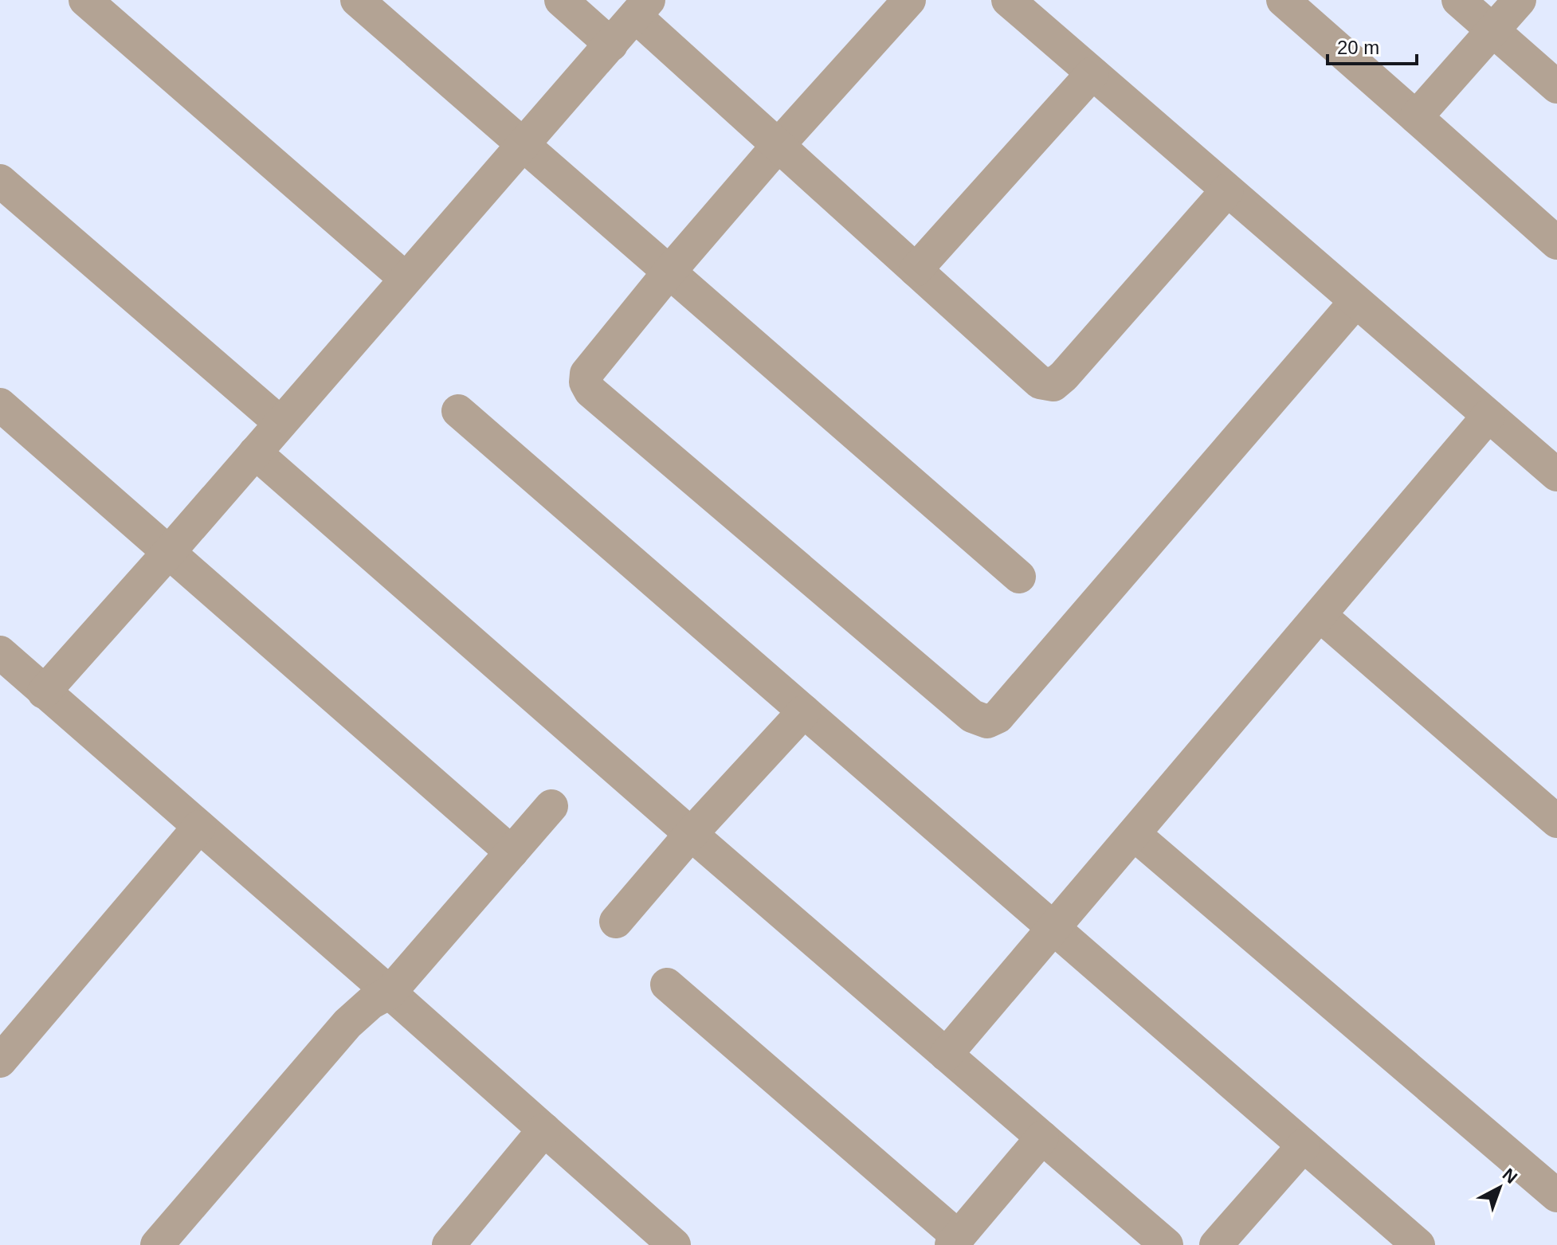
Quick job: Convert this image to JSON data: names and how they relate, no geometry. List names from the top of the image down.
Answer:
{
  "scale_bar": "20 m",
  "north": "top right"
}
